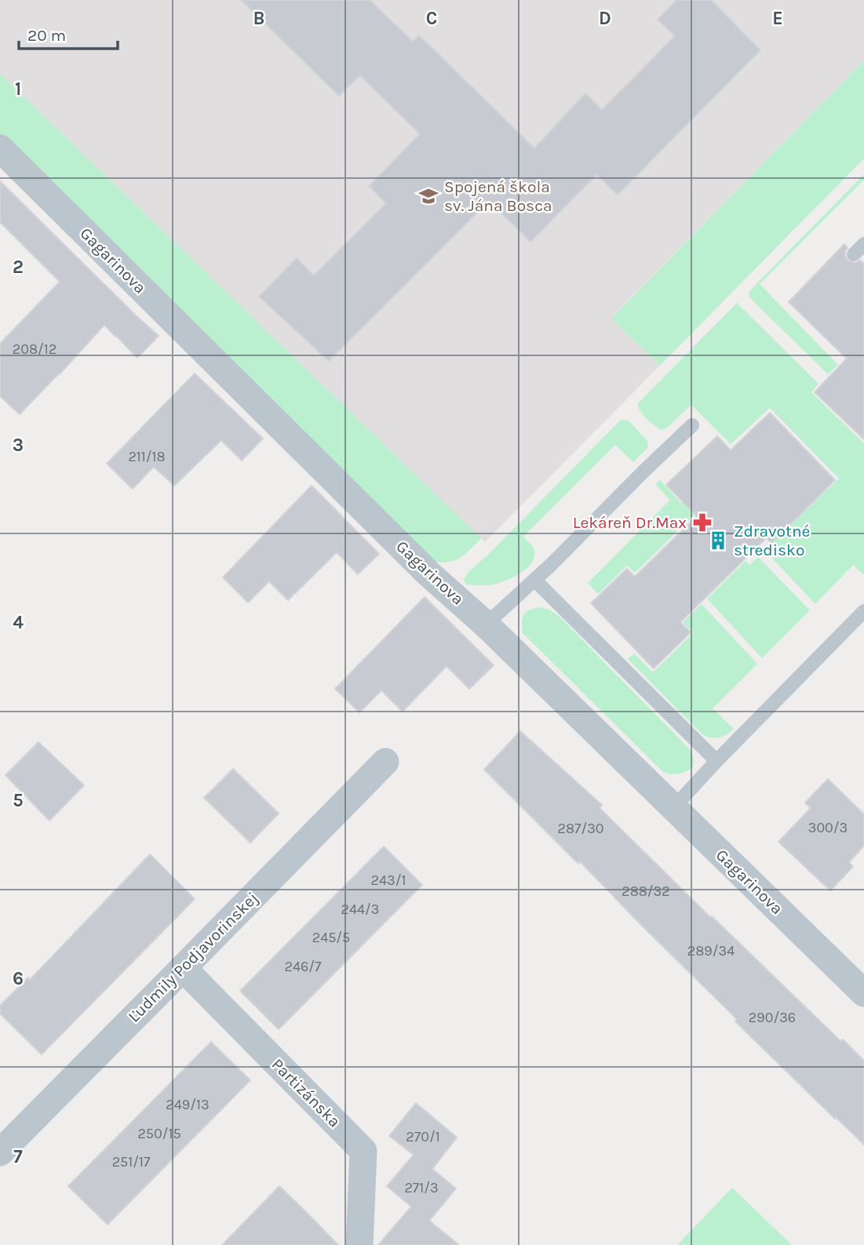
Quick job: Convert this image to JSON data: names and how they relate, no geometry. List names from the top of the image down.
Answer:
{
  "streets": {
    "street": ["Gagarinova", "Ľudmily Podjavorinskej", "Partizánska"]
  },
  "crossings": [
    ["Ľudmily Podjavorinskej", "Partizánska"]
  ],
  "places": {
    "school or university": ["Spojená škola sv. Jána Bosca"],
    "pharmacy": ["Lekáreň Dr.Max"],
    "building": ["Zdravotné stredisko"]
  },
  "house_numbers": [
    "208/12",
    "211/18",
    "300/3",
    "287/30",
    "243/1",
    "288/32",
    "244/3",
    "245/5",
    "289/34",
    "246/7",
    "290/36",
    "249/13",
    "250/15",
    "270/1",
    "251/17",
    "271/3"
  ],
  "scale_bar": "20 m",
  "grid": {
    "columns": [
      "B",
      "C",
      "D",
      "E"
    ],
    "rows": [
      "1",
      "2",
      "3",
      "4",
      "5",
      "6",
      "7"
    ]
  }
}
